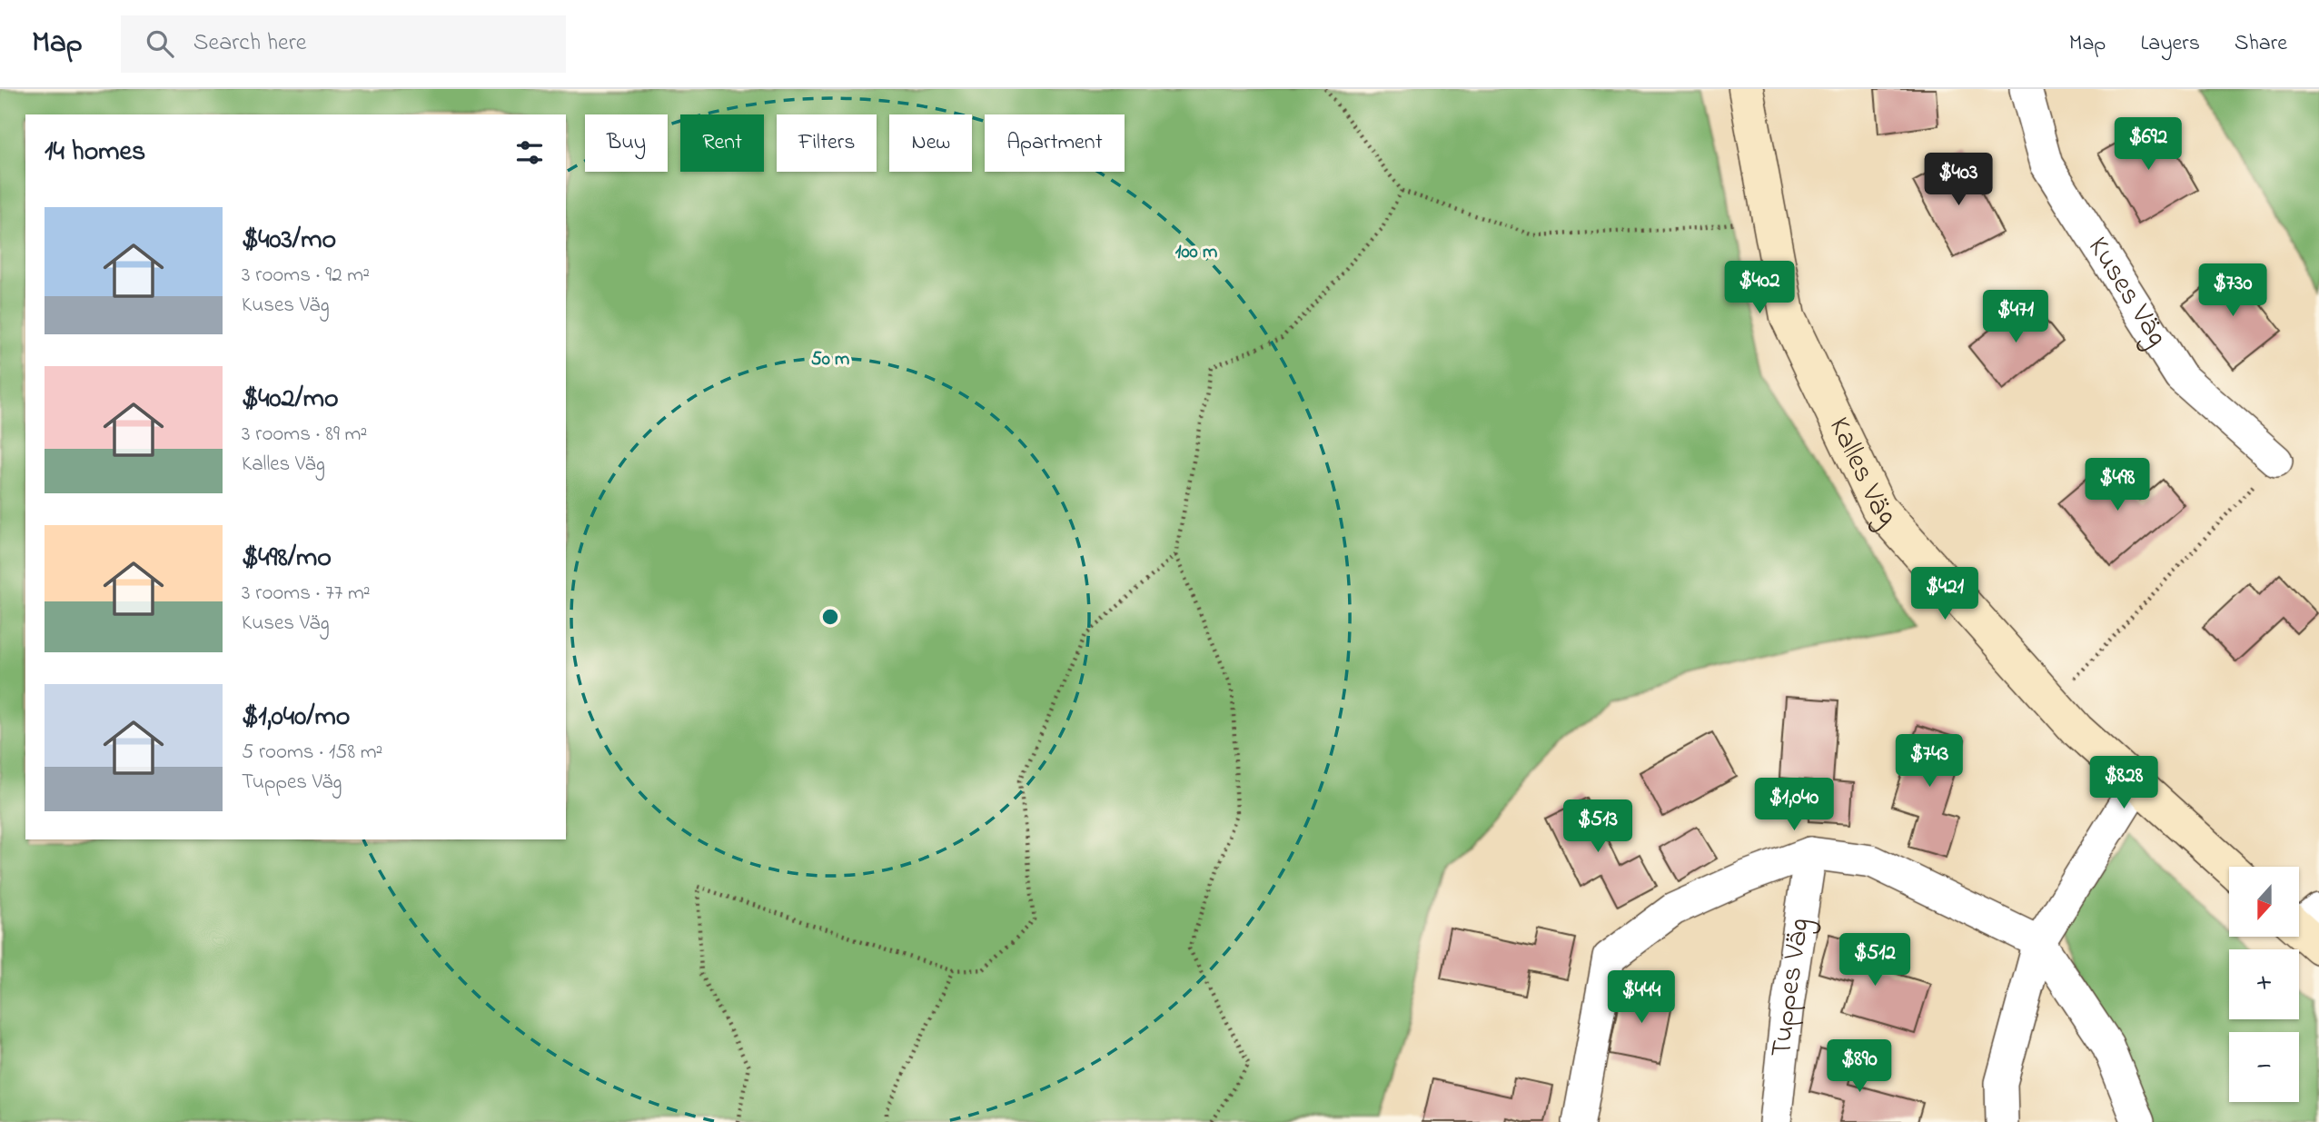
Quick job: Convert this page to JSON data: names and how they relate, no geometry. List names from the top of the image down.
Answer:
{
  "streets": {
    "street": ["Kuses Väg", "Kalles Väg", "Tuppes Väg"]
  },
  "north": "bottom",
  "page": {
    "header": "Map",
    "search": "Search here",
    "nav": ["Map", "Layers", "Share"],
    "chip": [
      "Buy",
      "Rent",
      "Filters",
      "New",
      "Apartment"
    ],
    "heading": "14 homes",
    "price": [
      "$692",
      "$403",
      "$402",
      "$730",
      "$471",
      "$498",
      "$421",
      "$743",
      "$828",
      "$1,040",
      "$513",
      "$512",
      "$444",
      "$890"
    ],
    "list": [
      {
        "name": "$403/mo",
        "note": "3 rooms · 92 m² · Kuses Väg"
      },
      {
        "name": "$402/mo",
        "note": "3 rooms · 89 m² · Kalles Väg"
      },
      {
        "name": "$498/mo",
        "note": "3 rooms · 77 m² · Kuses Väg"
      },
      {
        "name": "$1,040/mo",
        "note": "5 rooms · 158 m² · Tuppes Väg"
      }
    ],
    "map_buttons": ["+", "−"]
  },
  "rings": ["100 m", "50 m"]
}
